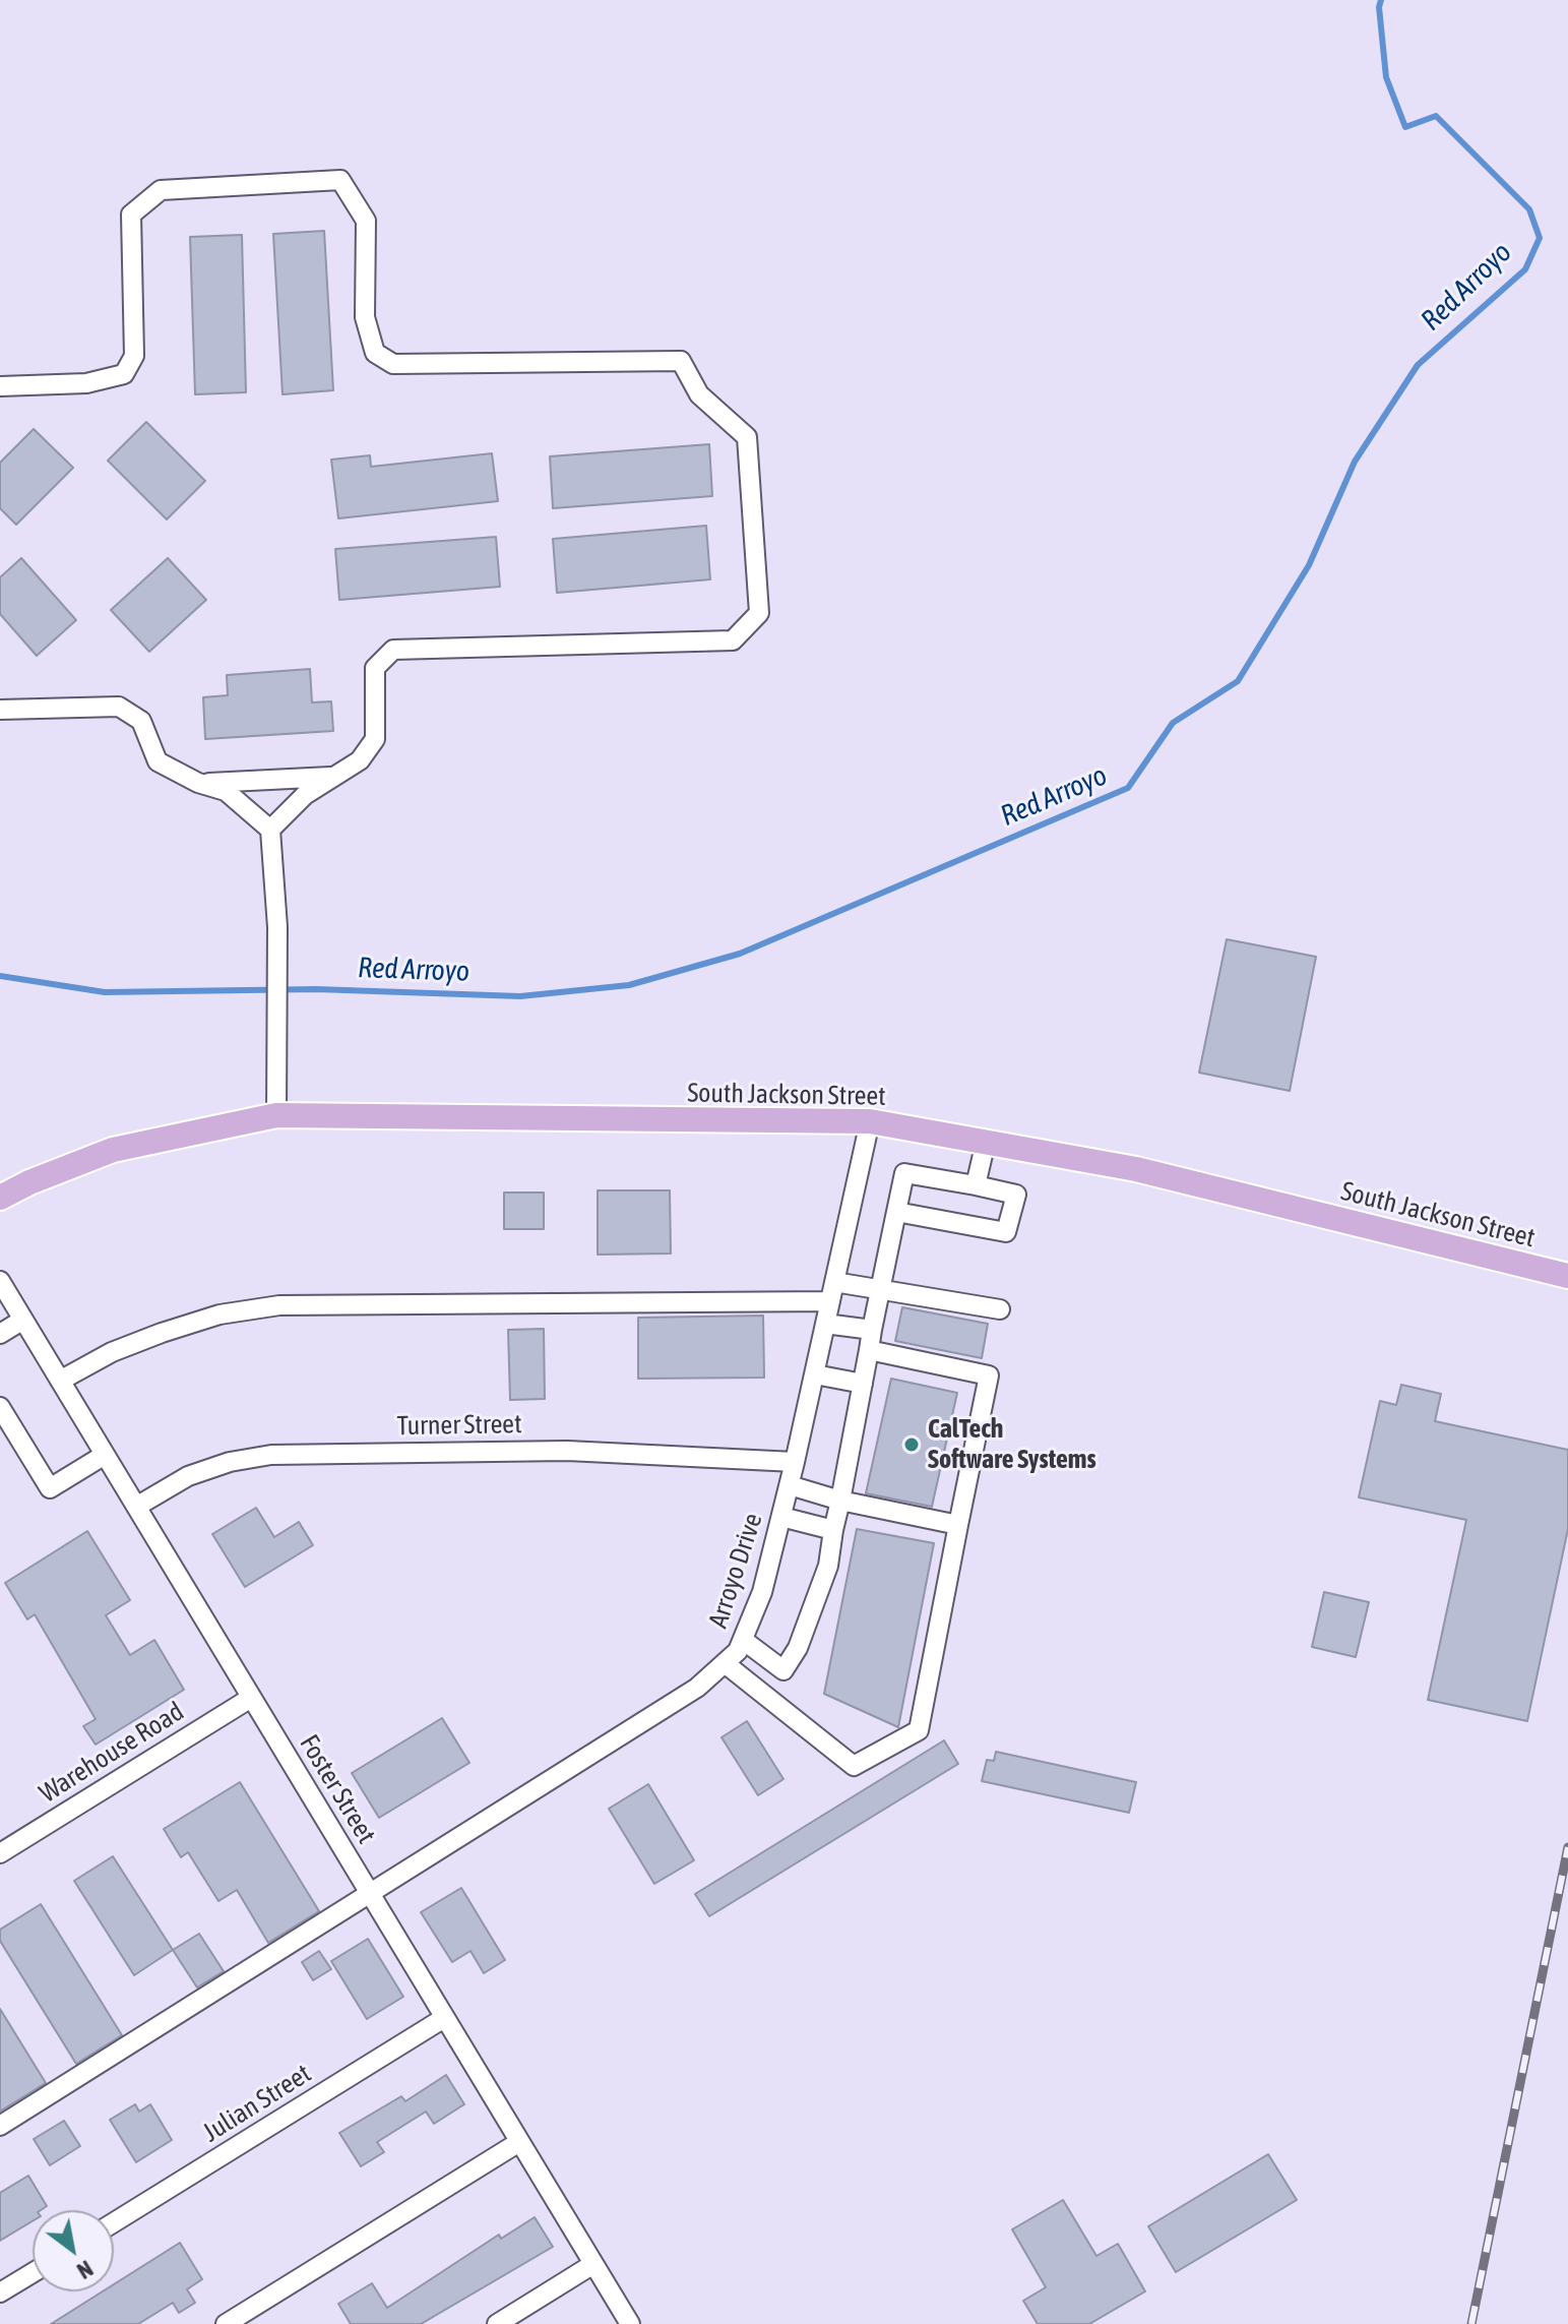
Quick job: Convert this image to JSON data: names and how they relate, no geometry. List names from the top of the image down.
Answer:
{
  "streets": {
    "main road": ["South Jackson Street"],
    "street": [
      "Turner Street",
      "Arroyo Drive",
      "Warehouse Road",
      "Foster Street",
      "Julian Street"
    ]
  },
  "crossings": [
    ["South Jackson Street", "Arroyo Drive"],
    ["Turner Street", "Arroyo Drive"],
    ["Turner Street", "Foster Street"],
    ["Arroyo Drive", "Foster Street"],
    ["Warehouse Road", "Foster Street"],
    ["Foster Street", "Julian Street"]
  ],
  "water": ["Red Arroyo"],
  "places": ["CalTech Software Systems"],
  "north": "bottom right"
}
